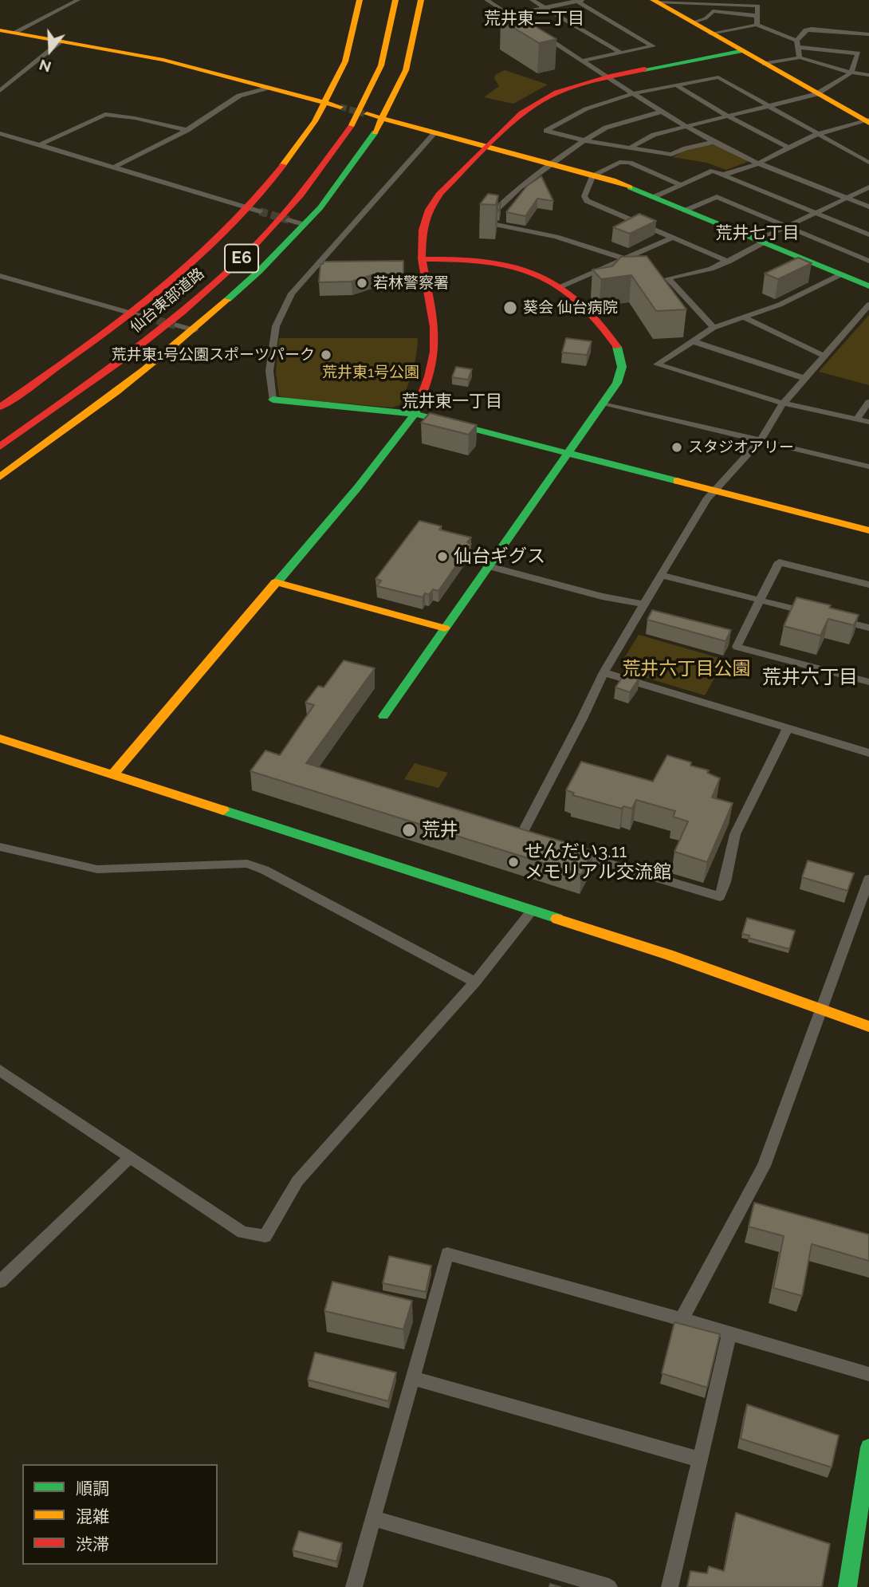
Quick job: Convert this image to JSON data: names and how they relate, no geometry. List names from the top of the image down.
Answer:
{
  "streets": {
    "main road": ["E6", "仙台東部道路"]
  },
  "districts": [
    "荒井東二丁目",
    "荒井七丁目",
    "荒井東一丁目",
    "荒井六丁目"
  ],
  "parks": ["荒井東1号公園", "荒井六丁目公園"],
  "places": [
    "若林警察署",
    "葵会 仙台病院",
    "荒井東1号公園スポーツパーク",
    "スタジオアリー",
    "仙台ギグス",
    "荒井",
    "せんだい3.11 メモリアル交流館"
  ],
  "legend": ["順調", "混雑", "渋滞"],
  "north": "bottom"
}
